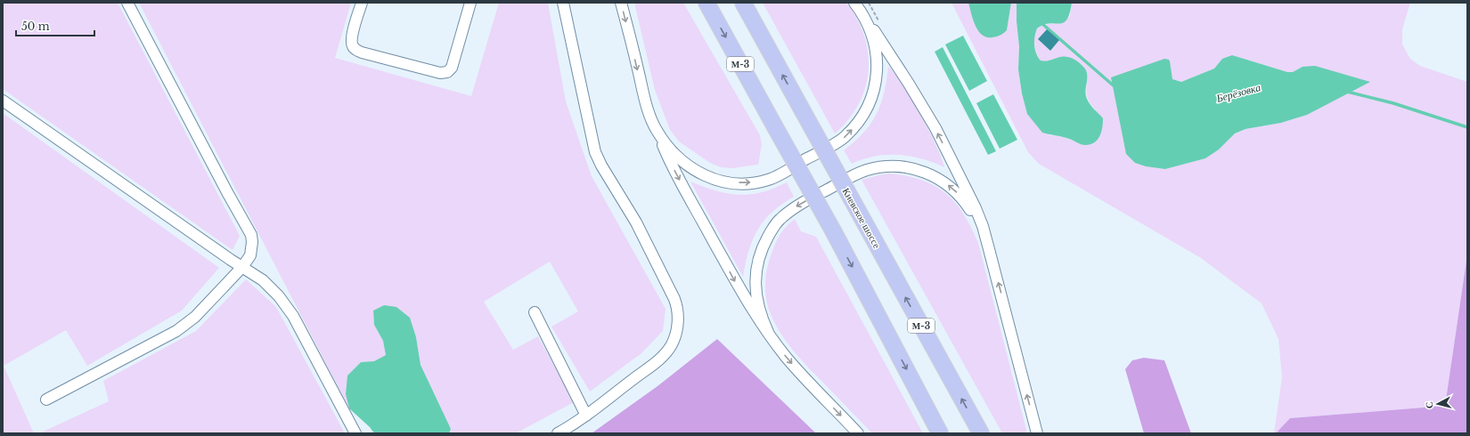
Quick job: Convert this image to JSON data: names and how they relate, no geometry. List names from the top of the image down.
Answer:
{
  "streets": {
    "highway": ["М-3", "Киевское шоссе"]
  },
  "water": ["Берёзовка"],
  "scale_bar": "50 m",
  "north": "left"
}
